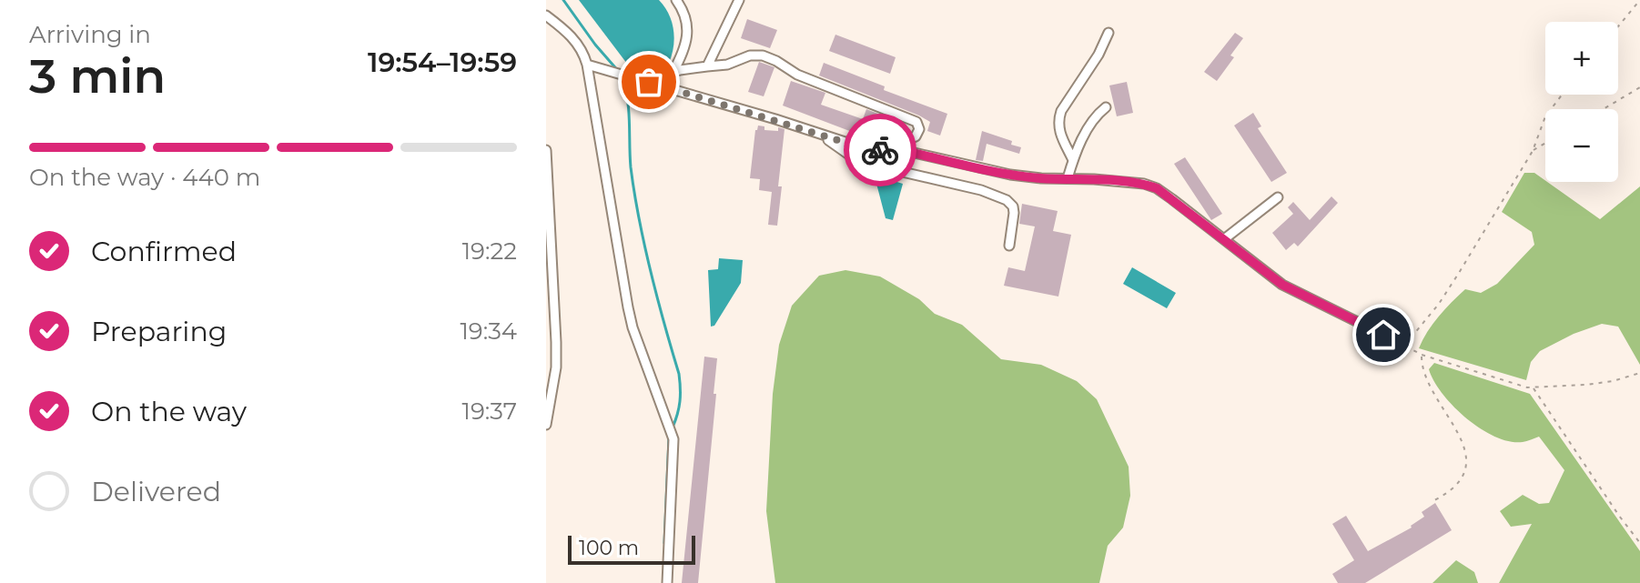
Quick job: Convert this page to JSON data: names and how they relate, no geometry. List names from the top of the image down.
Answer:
{
  "scale_bar": "100 m",
  "page": {
    "heading": ["3 min", "Arriving in", "19:54–19:59"],
    "map_buttons": ["+", "−"],
    "bar": "On the way · 440 m",
    "list": [
      ["Confirmed", "19:22"],
      ["Preparing", "19:34"],
      ["On the way", "19:37"],
      "Delivered"
    ],
    "scale": "100 m"
  }
}
